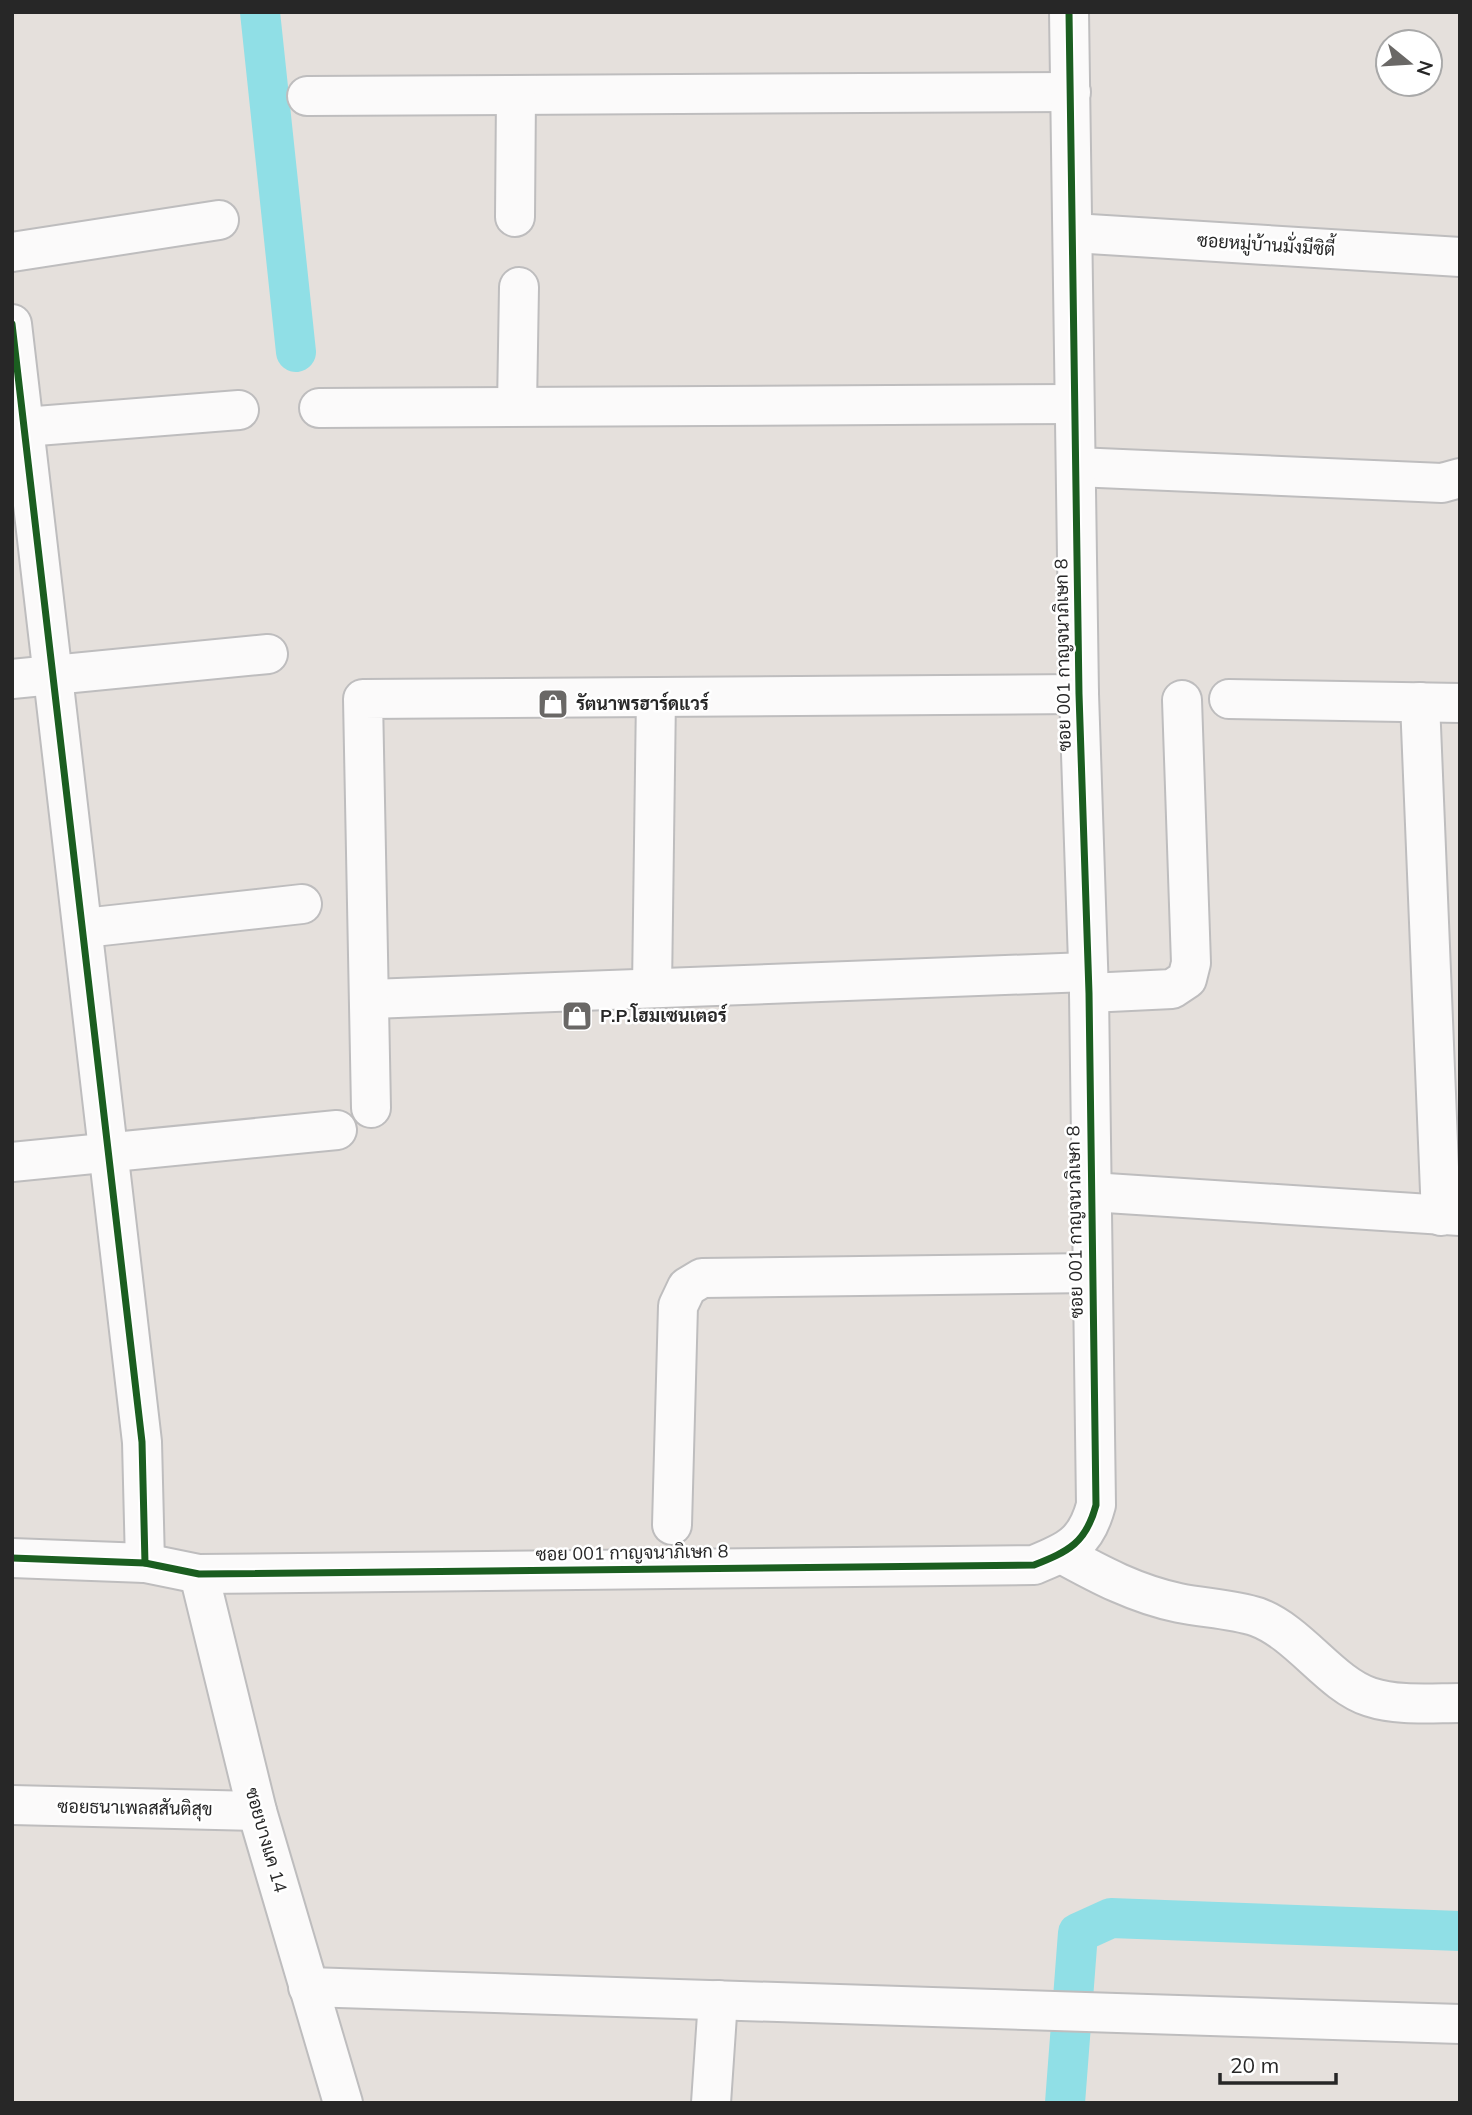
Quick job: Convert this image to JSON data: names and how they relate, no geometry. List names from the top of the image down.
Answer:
{
  "streets": {
    "street": [
      "ซอยหมู่บ้านมั่งมีซิตี้",
      "ซอย 001 กาญจนาภิเษก 8",
      "ซอยธนาเพลสสันติสุข",
      "ซอยบางแค 14"
    ]
  },
  "crossings": [
    ["ซอยหมู่บ้านมั่งมีซิตี้", "ซอย 001 กาญจนาภิเษก 8"],
    ["ซอย 001 กาญจนาภิเษก 8", "ซอยบางแค 14"],
    ["ซอยธนาเพลสสันติสุข", "ซอยบางแค 14"]
  ],
  "places": {
    "shop": ["รัตนาพรฮาร์ดแวร์", "P.P.โฮมเซนเตอร์"]
  },
  "scale_bar": "20 m",
  "north": "right"
}
